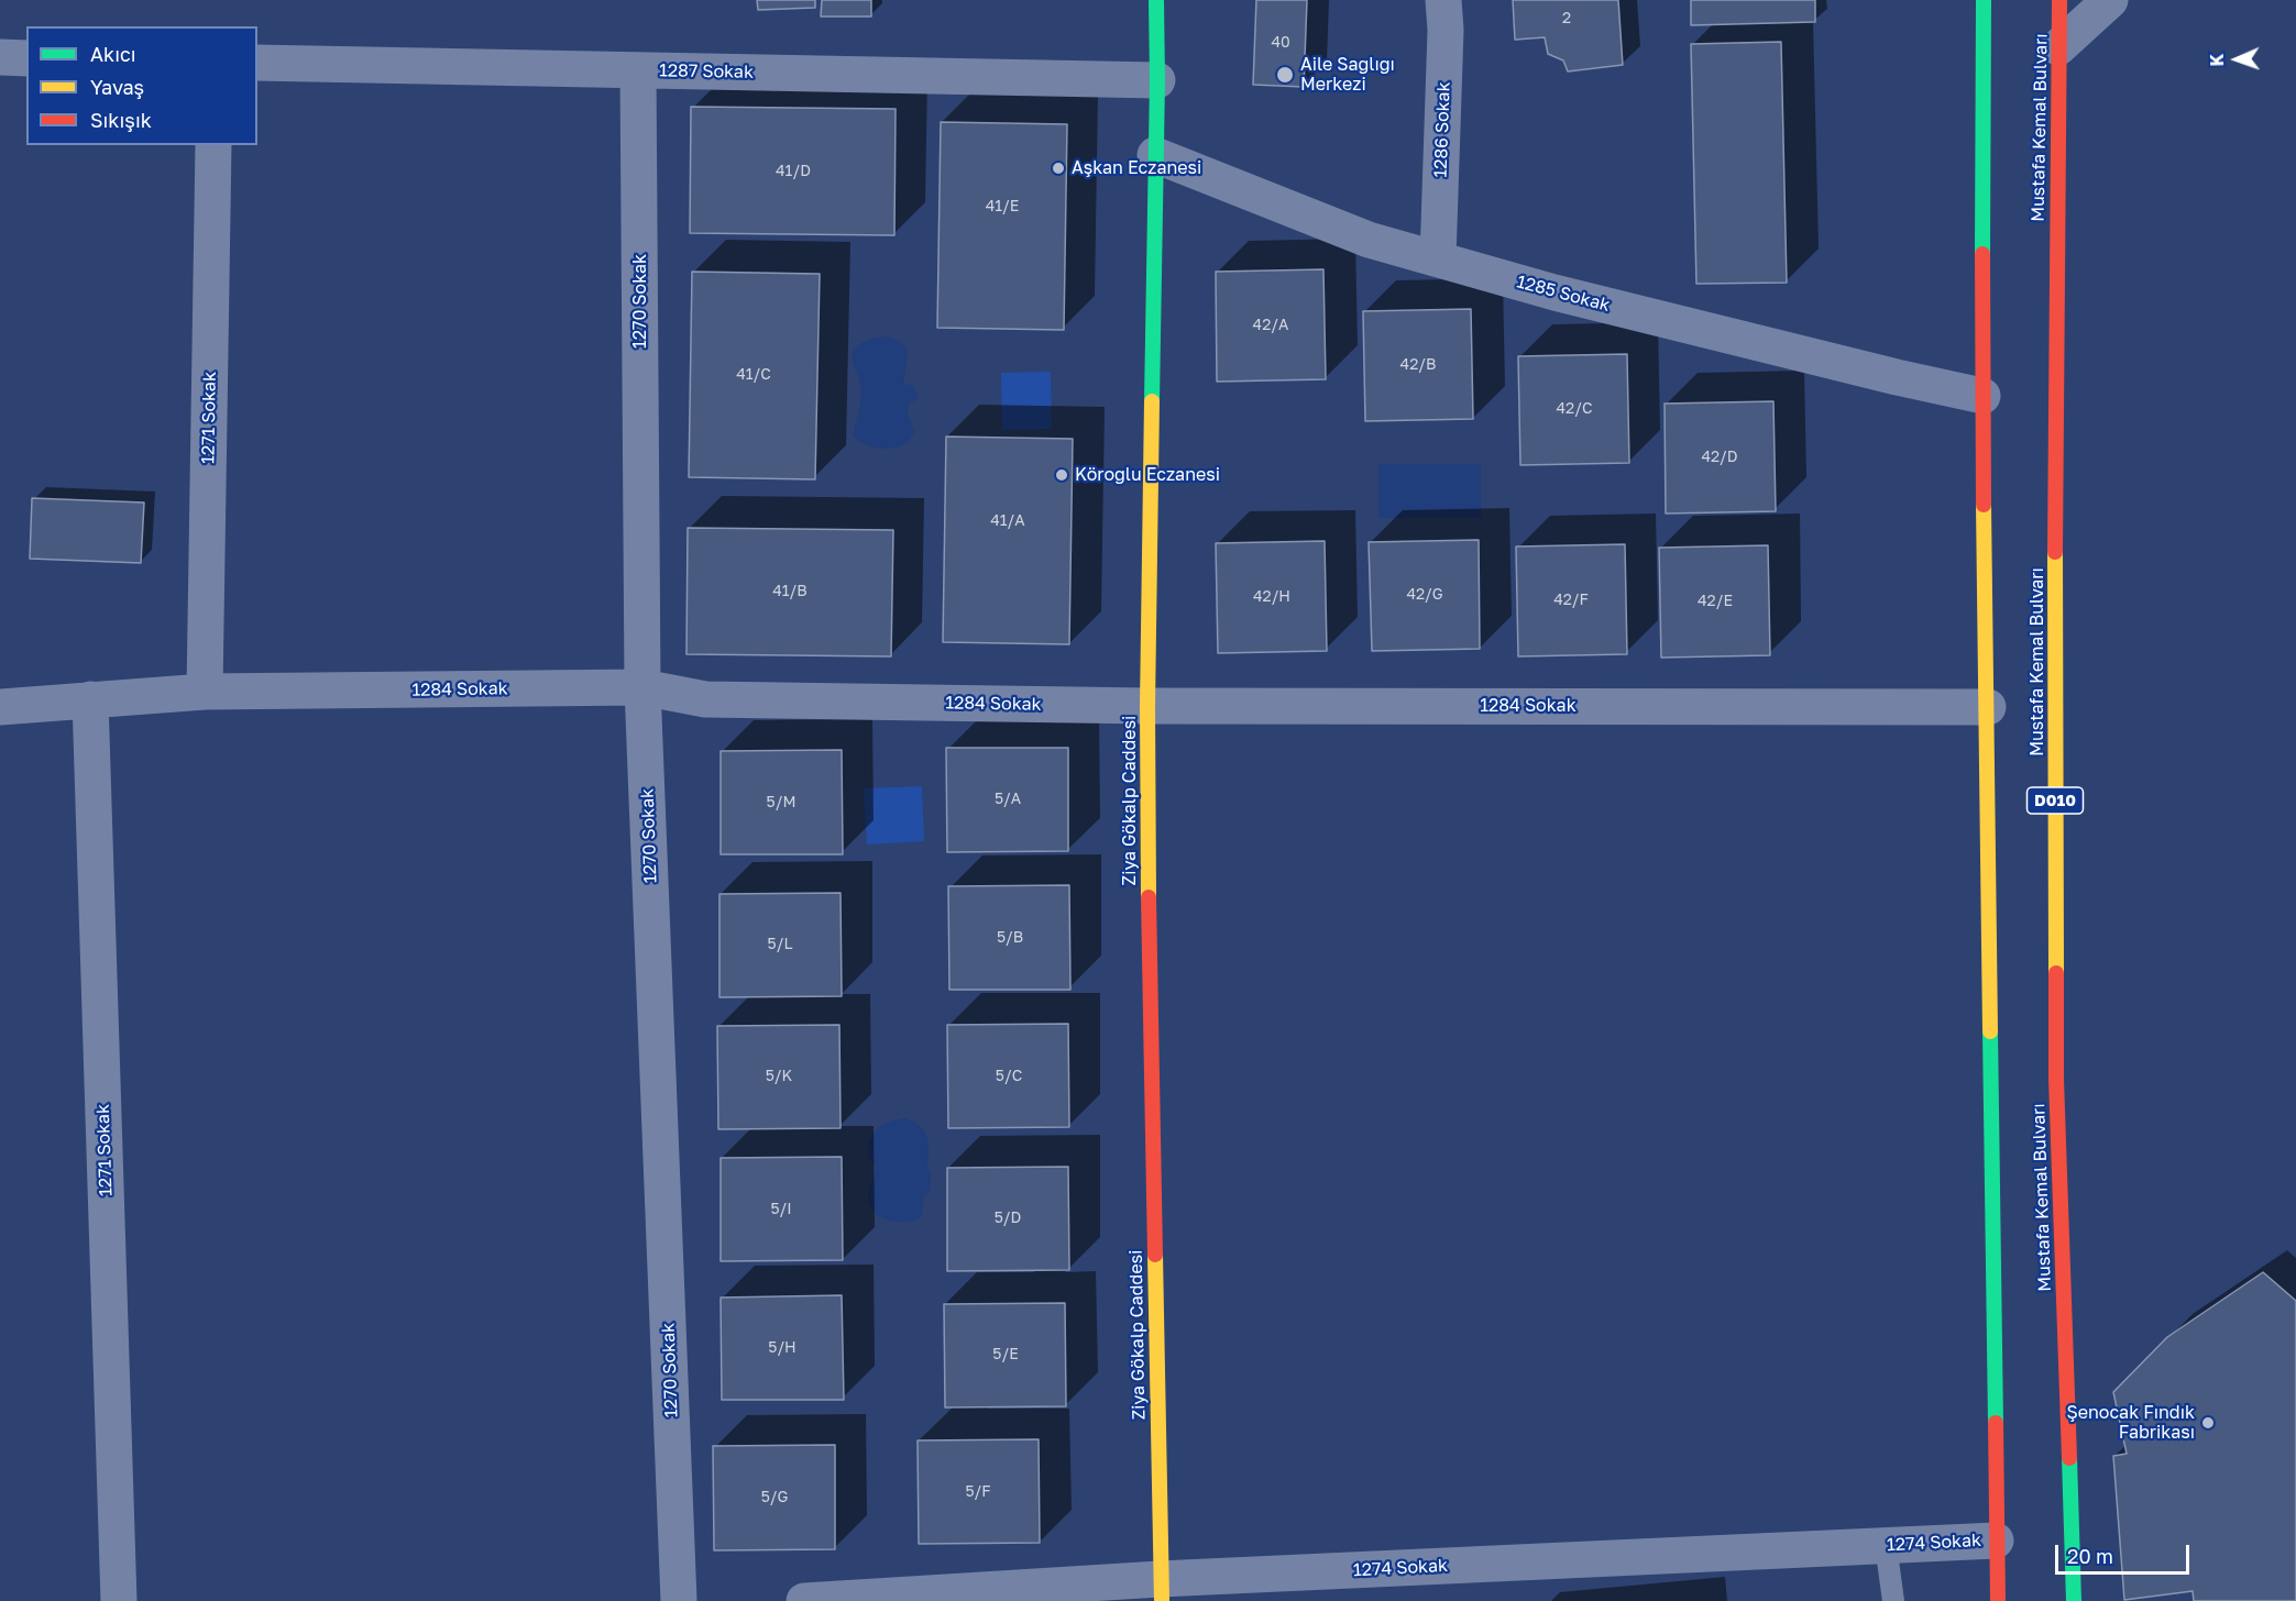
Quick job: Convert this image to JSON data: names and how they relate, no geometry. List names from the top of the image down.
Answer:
{
  "streets": {
    "main road": ["Mustafa Kemal Bulvarı", "Ziya Gökalp Caddesi", "D010"],
    "street": [
      "1287 Sokak",
      "1286 Sokak",
      "1285 Sokak",
      "1270 Sokak",
      "1271 Sokak",
      "1284 Sokak",
      "1274 Sokak"
    ]
  },
  "crossings": [
    ["1287 Sokak", "1270 Sokak"],
    ["1287 Sokak", "Ziya Gökalp Caddesi"],
    ["1286 Sokak", "1285 Sokak"],
    ["1285 Sokak", "Ziya Gökalp Caddesi"],
    ["1270 Sokak", "1284 Sokak"],
    ["1271 Sokak", "1284 Sokak"],
    ["1284 Sokak", "Ziya Gökalp Caddesi"],
    ["Ziya Gökalp Caddesi", "1274 Sokak"]
  ],
  "places": [
    "Aile Sağlığı Merkezi",
    "Aşkan Eczanesi",
    "Köroğlu Eczanesi",
    "Şenocak Fındık Fabrikası"
  ],
  "house_numbers": [
    "2",
    "40",
    "41/D",
    "41/E",
    "42/A",
    "42/B",
    "41/C",
    "42/C",
    "42/D",
    "41/A",
    "41/B",
    "42/G",
    "42/H",
    "42/F",
    "42/E",
    "5/A",
    "5/M",
    "5/B",
    "5/L",
    "5/K",
    "5/C",
    "5/I",
    "5/D",
    "5/H",
    "5/E",
    "5/F",
    "5/G"
  ],
  "legend": ["Akıcı", "Yavaş", "Sıkışık"],
  "scale_bar": "20 m",
  "north": "left"
}
